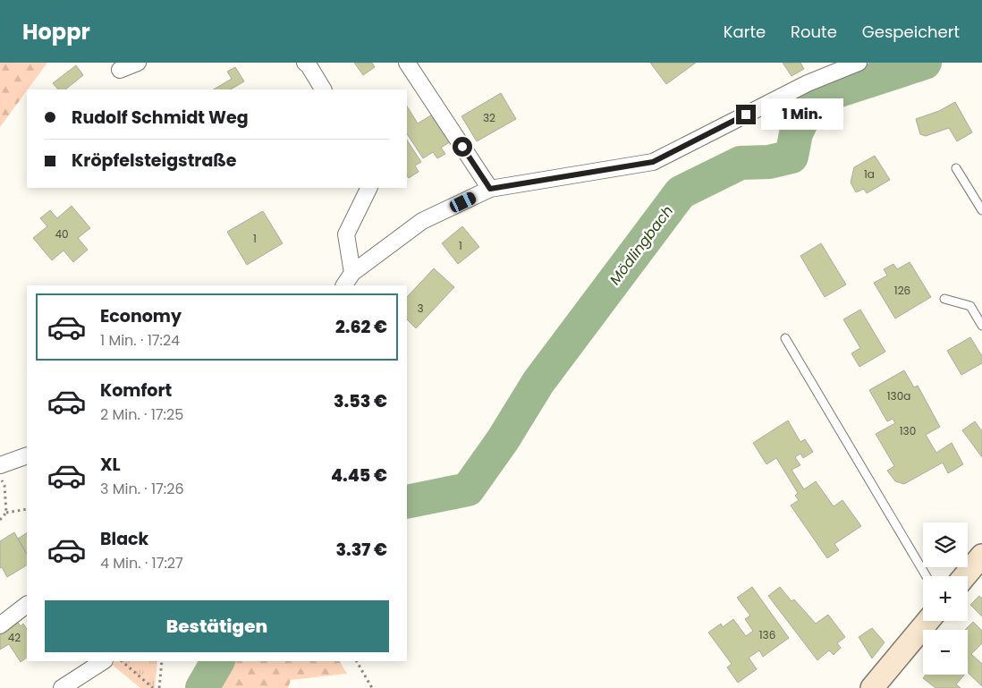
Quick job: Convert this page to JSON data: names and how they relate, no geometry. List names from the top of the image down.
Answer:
{
  "water": ["Mödlingbach"],
  "house_numbers": [
    "32",
    "1a",
    "40",
    "1",
    "1",
    "126",
    "3",
    "130a",
    "130",
    "136",
    "42"
  ],
  "page": {
    "header": "Hoppr",
    "nav": ["Karte", "Route", "Gespeichert"],
    "banner": ["Rudolf Schmidt Weg", "Kröpfelsteigstraße"],
    "bubble": "1 Min.",
    "list": [
      {
        "name": "Economy",
        "note": "1 Min. · 17:24",
        "value": "2.62 €"
      },
      {
        "name": "Komfort",
        "note": "2 Min. · 17:25",
        "value": "3.53 €"
      },
      {
        "name": "XL",
        "note": "3 Min. · 17:26",
        "value": "4.45 €"
      },
      {
        "name": "Black",
        "note": "4 Min. · 17:27",
        "value": "3.37 €"
      }
    ],
    "map_buttons": ["+", "−"],
    "buttons": "Bestätigen"
  }
}
